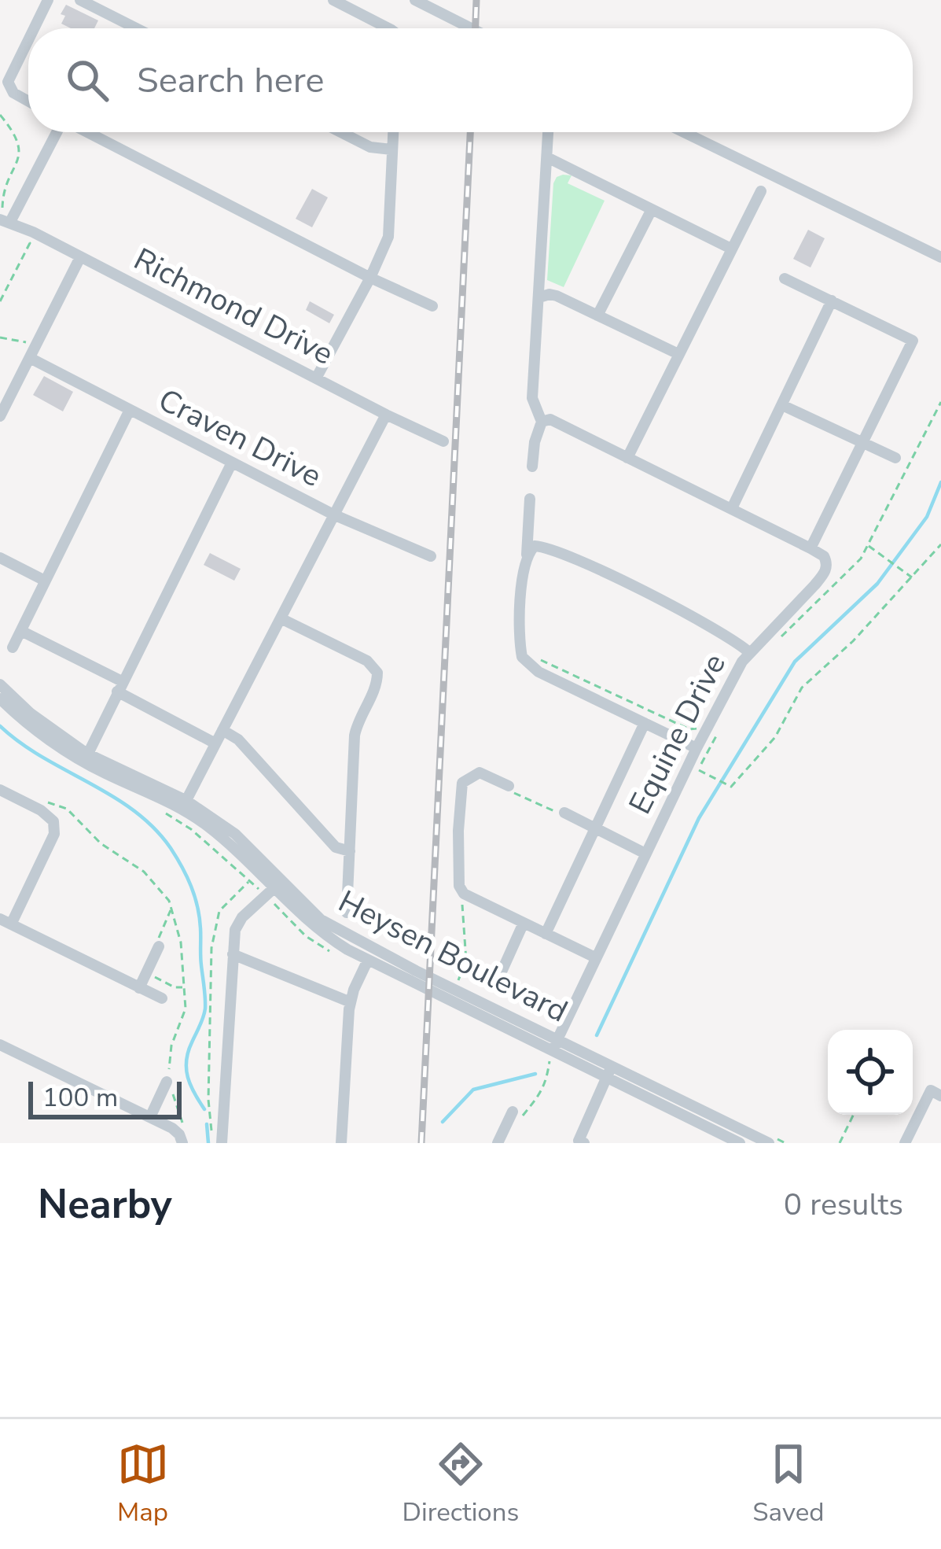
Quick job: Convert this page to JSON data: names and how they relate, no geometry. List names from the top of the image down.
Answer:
{
  "streets": {
    "street": [
      "Richmond Drive",
      "Craven Drive",
      "Equine Drive",
      "Heysen Boulevard"
    ]
  },
  "crossings": [
    ["Equine Drive", "Heysen Boulevard"]
  ],
  "scale_bar": "100 m",
  "page": {
    "search": "Search here",
    "scale": "100 m",
    "heading": ["Nearby", "0 results"],
    "nav": ["Map", "Directions", "Saved"]
  }
}
